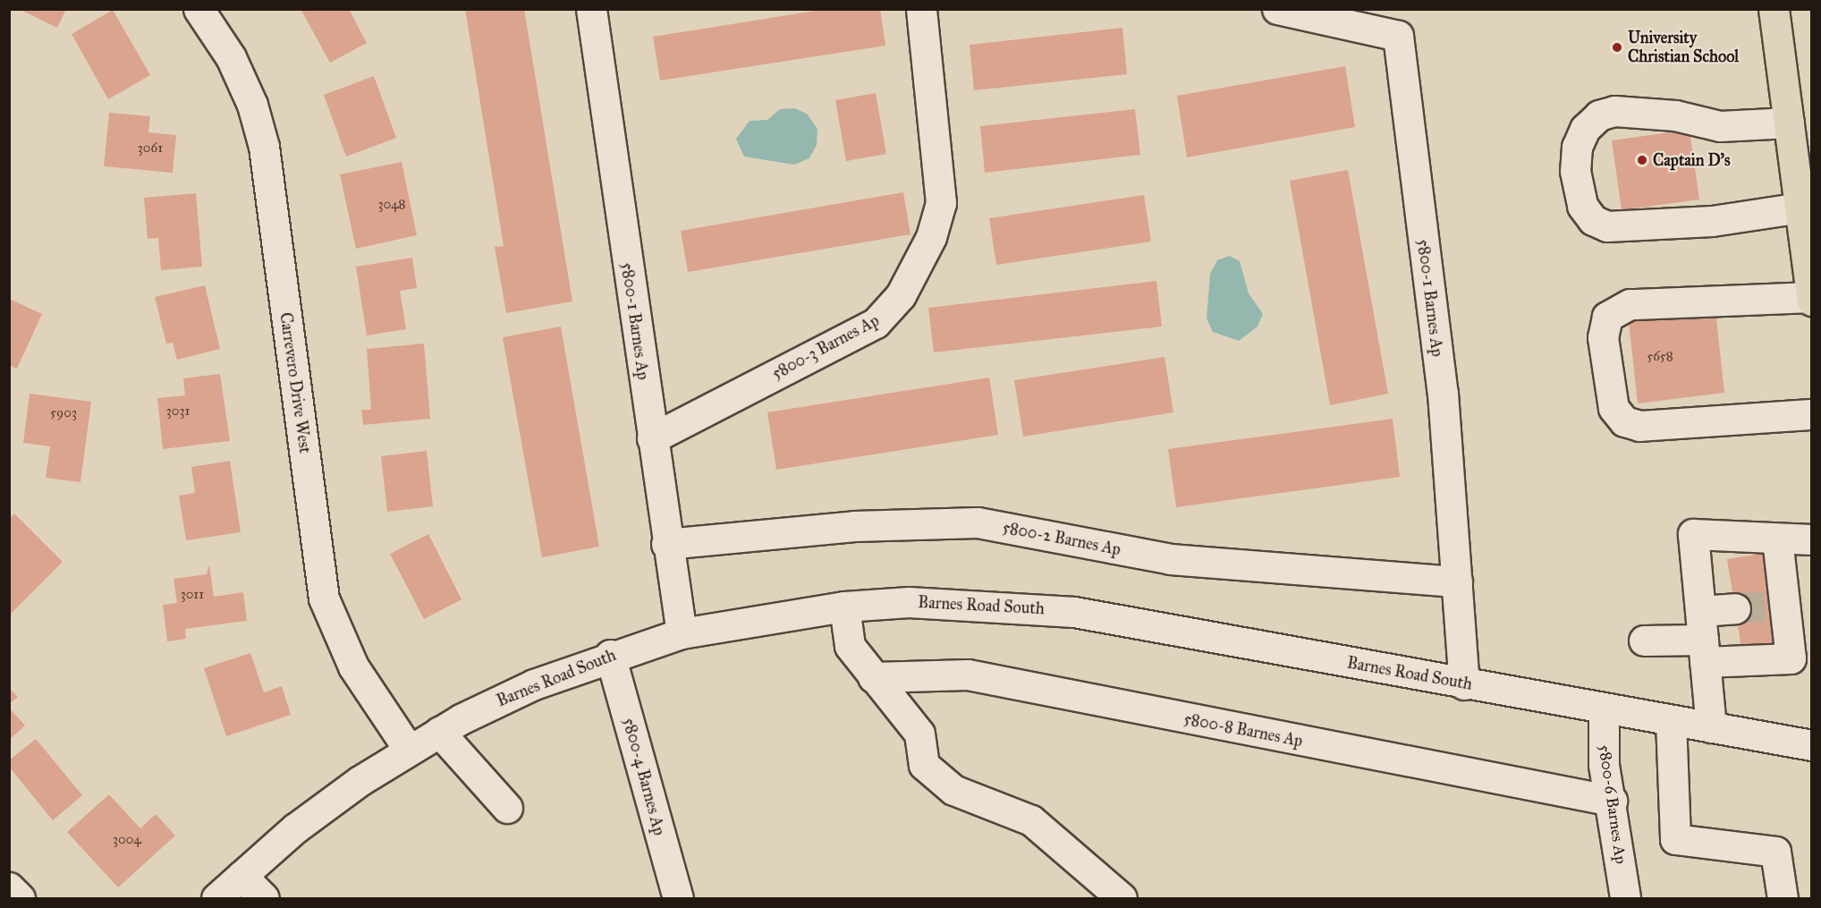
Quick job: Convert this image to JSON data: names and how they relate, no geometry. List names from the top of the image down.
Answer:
{
  "streets": {
    "street": [
      "5800-1 Barnes Ap",
      "5800-3 Barnes Ap",
      "Carrevero Drive West",
      "5800-2 Barnes Ap",
      "Barnes Road South",
      "5800-8 Barnes Ap",
      "5800-4 Barnes Ap",
      "5800-6 Barnes Ap"
    ]
  },
  "crossings": [
    ["5800-1 Barnes Ap", "5800-3 Barnes Ap"],
    ["5800-1 Barnes Ap", "5800-2 Barnes Ap"],
    ["5800-1 Barnes Ap", "Barnes Road South"],
    ["Carrevero Drive West", "Barnes Road South"],
    ["Barnes Road South", "5800-4 Barnes Ap"],
    ["Barnes Road South", "5800-6 Barnes Ap"],
    ["5800-8 Barnes Ap", "5800-6 Barnes Ap"]
  ],
  "places": ["University Christian School", "Captain D's"],
  "house_numbers": [
    "3061",
    "3048",
    "5658",
    "3031",
    "5903",
    "3011",
    "3004"
  ]
}
